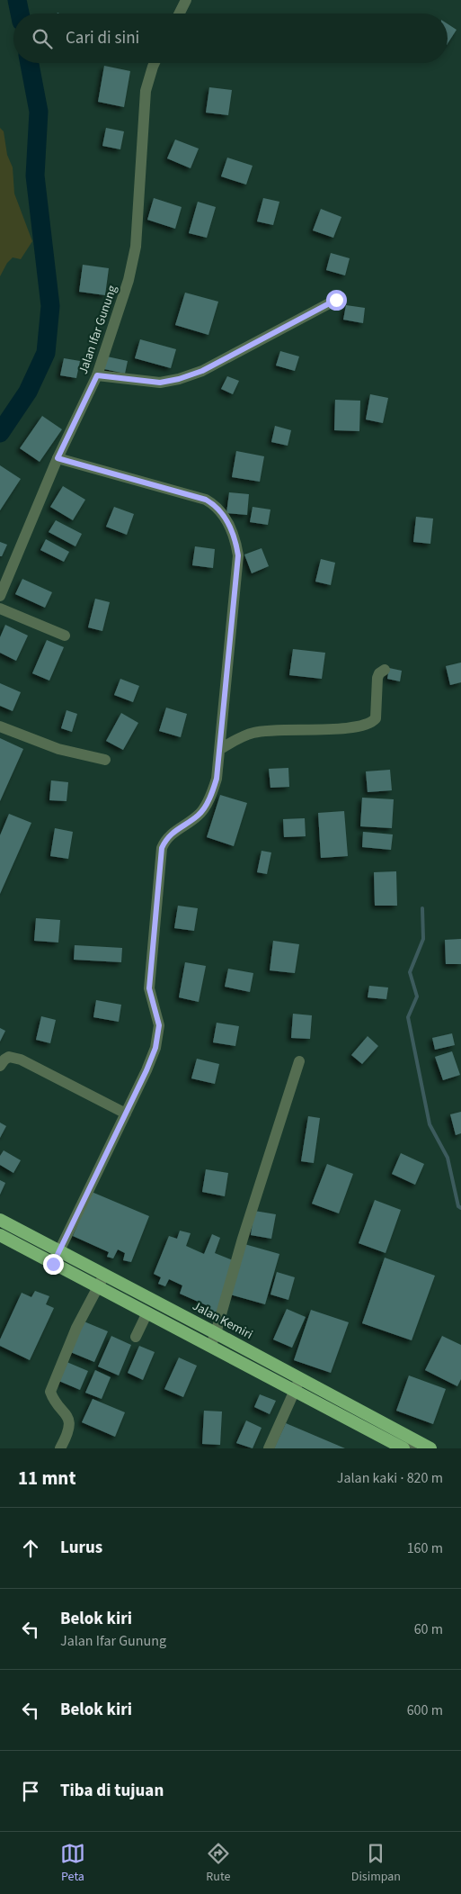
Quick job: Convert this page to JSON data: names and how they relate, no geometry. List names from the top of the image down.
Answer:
{
  "streets": {
    "highway": ["Jalan Kemiri"],
    "street": ["Jalan Ifar Gunung"]
  },
  "page": {
    "search": "Cari di sini",
    "heading": ["11 mnt", "Jalan kaki · 820 m"],
    "list": [
      ["Lurus", "160 m"],
      ["Belok kiri", "Jalan Ifar Gunung", "60 m"],
      ["Belok kiri", "600 m"],
      "Tiba di tujuan"
    ],
    "nav": ["Peta", "Rute", "Disimpan"]
  }
}
